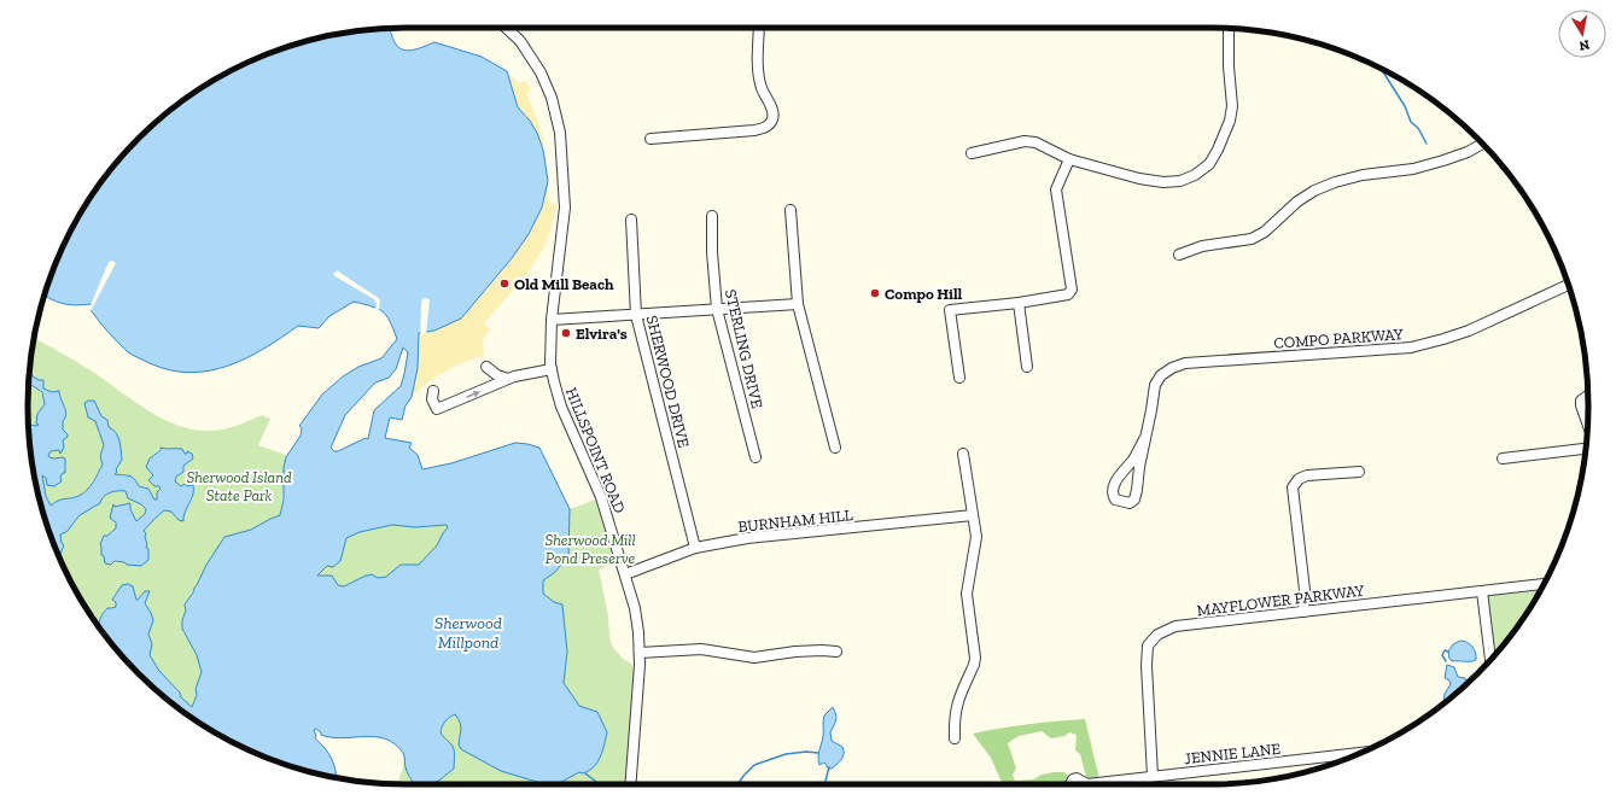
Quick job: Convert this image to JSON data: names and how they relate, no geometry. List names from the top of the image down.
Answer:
{
  "streets": {
    "street": [
      "COMPO PARKWAY",
      "STERLING DRIVE",
      "SHERWOOD DRIVE",
      "HILLSPOINT ROAD",
      "BURNHAM HILL",
      "MAYFLOWER PARKWAY",
      "JENNIE LANE"
    ]
  },
  "crossings": [
    ["SHERWOOD DRIVE", "BURNHAM HILL"],
    ["HILLSPOINT ROAD", "BURNHAM HILL"],
    ["MAYFLOWER PARKWAY", "JENNIE LANE"]
  ],
  "water": ["Sherwood Millpond"],
  "parks": ["Sherwood Island State Park", "Sherwood Mill Pond Preserve"],
  "places": ["Old Mill Beach", "Compo Hill", "Elvira's"],
  "north": "bottom"
}
